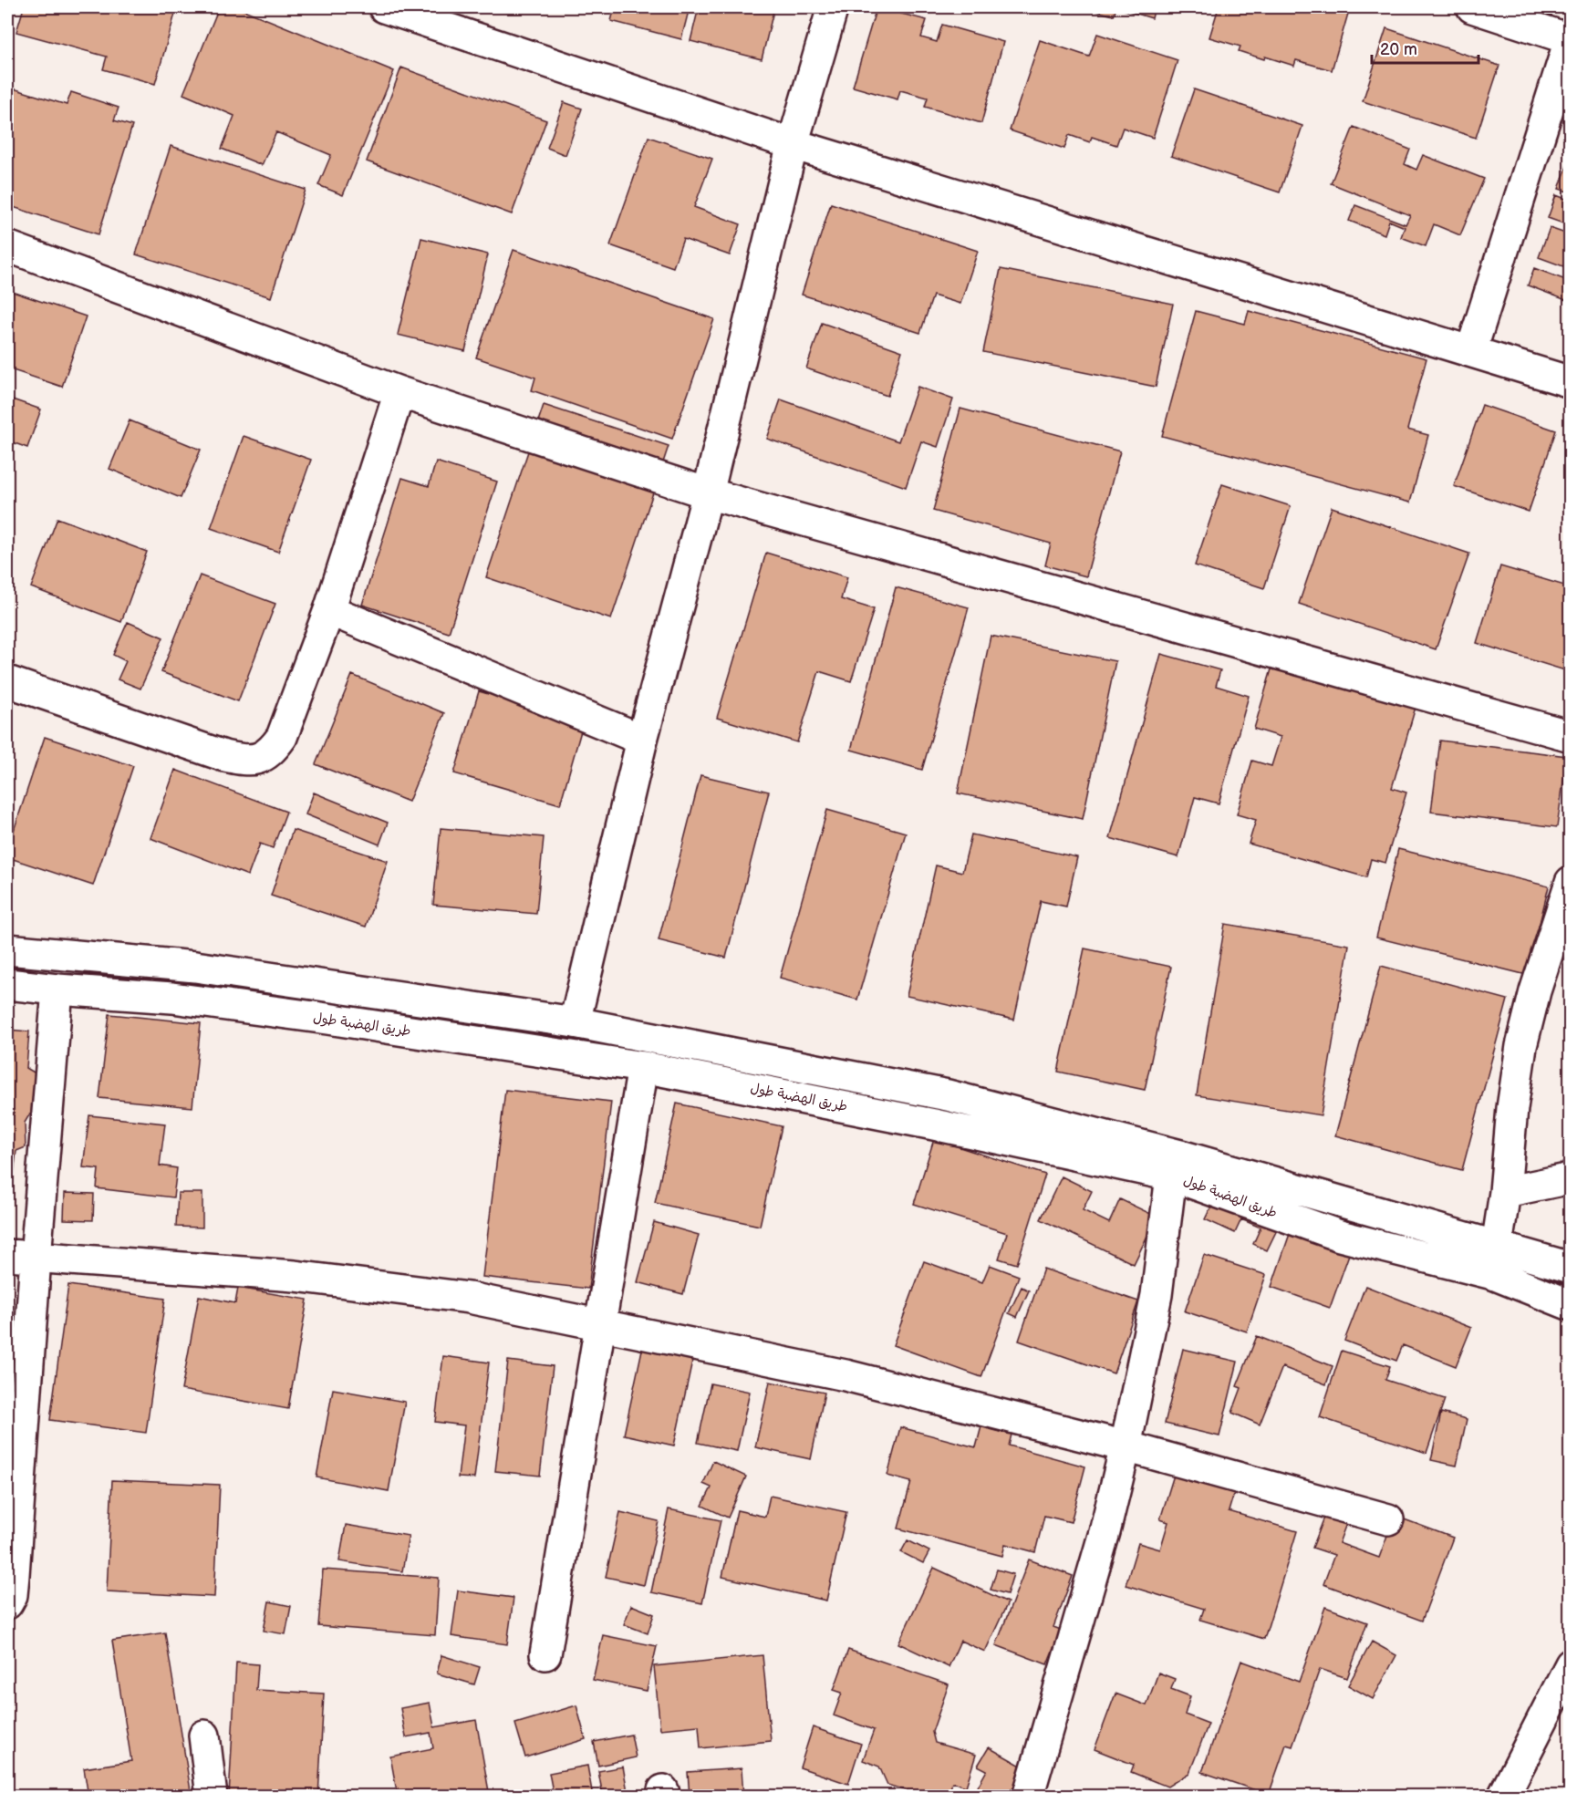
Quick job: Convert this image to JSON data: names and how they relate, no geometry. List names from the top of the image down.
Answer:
{
  "streets": {
    "main road": ["طريق الهضبة طول"]
  },
  "scale_bar": "20 m"
}
